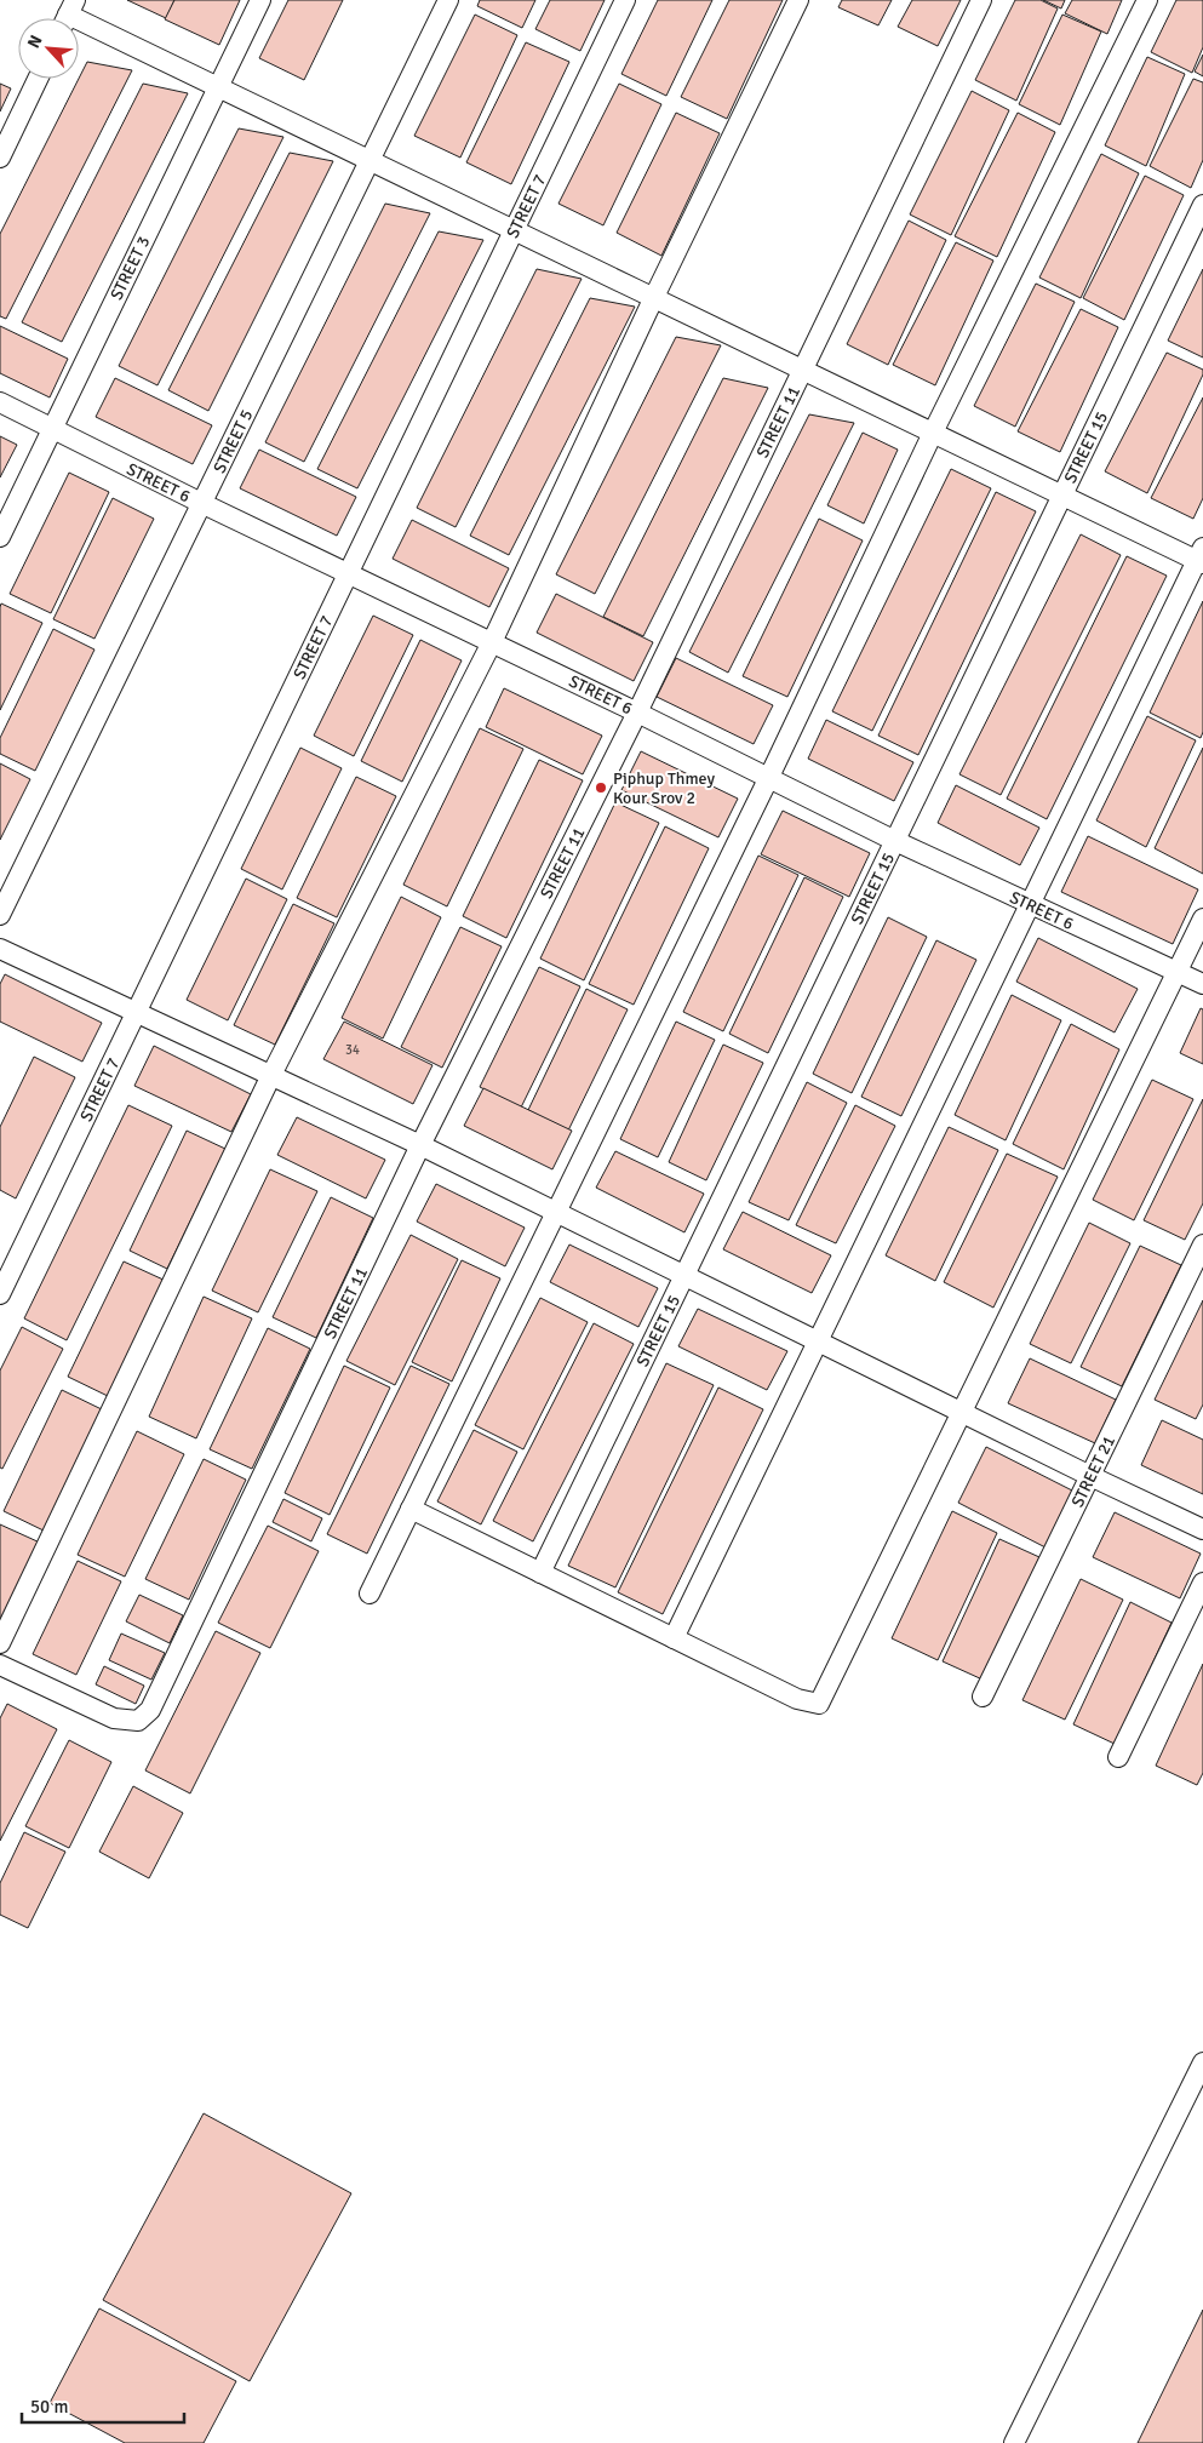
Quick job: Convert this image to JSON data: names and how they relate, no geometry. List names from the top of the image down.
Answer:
{
  "streets": {
    "street": [
      "STREET 7",
      "STREET 3",
      "STREET 11",
      "STREET 5",
      "STREET 15",
      "STREET 6",
      "STREET 21"
    ]
  },
  "crossings": [
    ["STREET 7", "STREET 6"],
    ["STREET 3", "STREET 6"],
    ["STREET 11", "STREET 6"],
    ["STREET 5", "STREET 6"],
    ["STREET 15", "STREET 6"]
  ],
  "places": ["Piphup Thmey Kour Srov 2"],
  "house_numbers": ["34"],
  "scale_bar": "50 m",
  "north": "top left"
}
